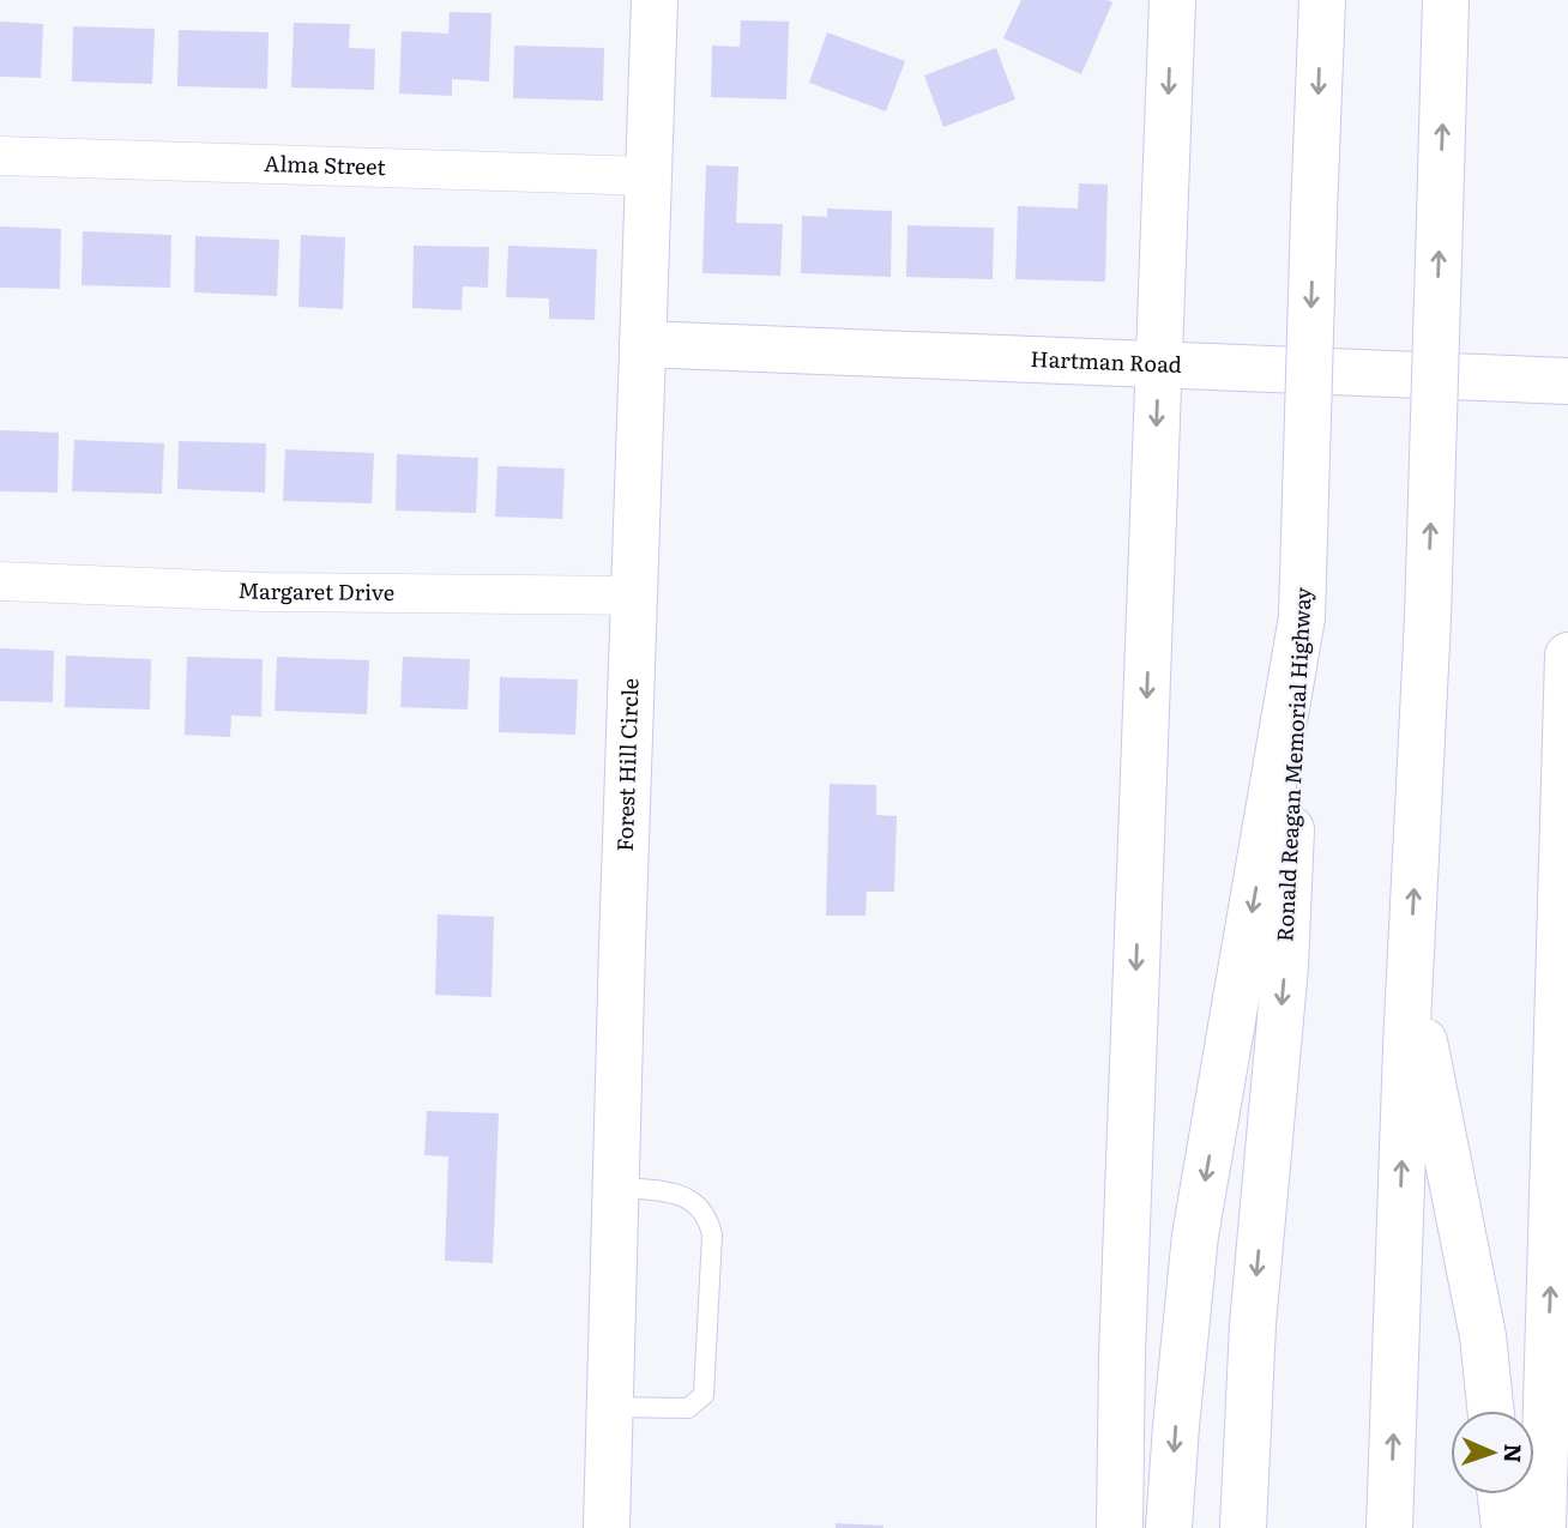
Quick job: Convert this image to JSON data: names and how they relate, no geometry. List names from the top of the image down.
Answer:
{
  "streets": {
    "main road": ["Hartman Road", "Forest Hill Circle", "Ronald Reagan Memorial Highway"],
    "street": ["Alma Street", "Margaret Drive"]
  },
  "crossings": [
    ["Alma Street", "Forest Hill Circle"],
    ["Hartman Road", "Forest Hill Circle"],
    ["Margaret Drive", "Forest Hill Circle"]
  ],
  "north": "right"
}
